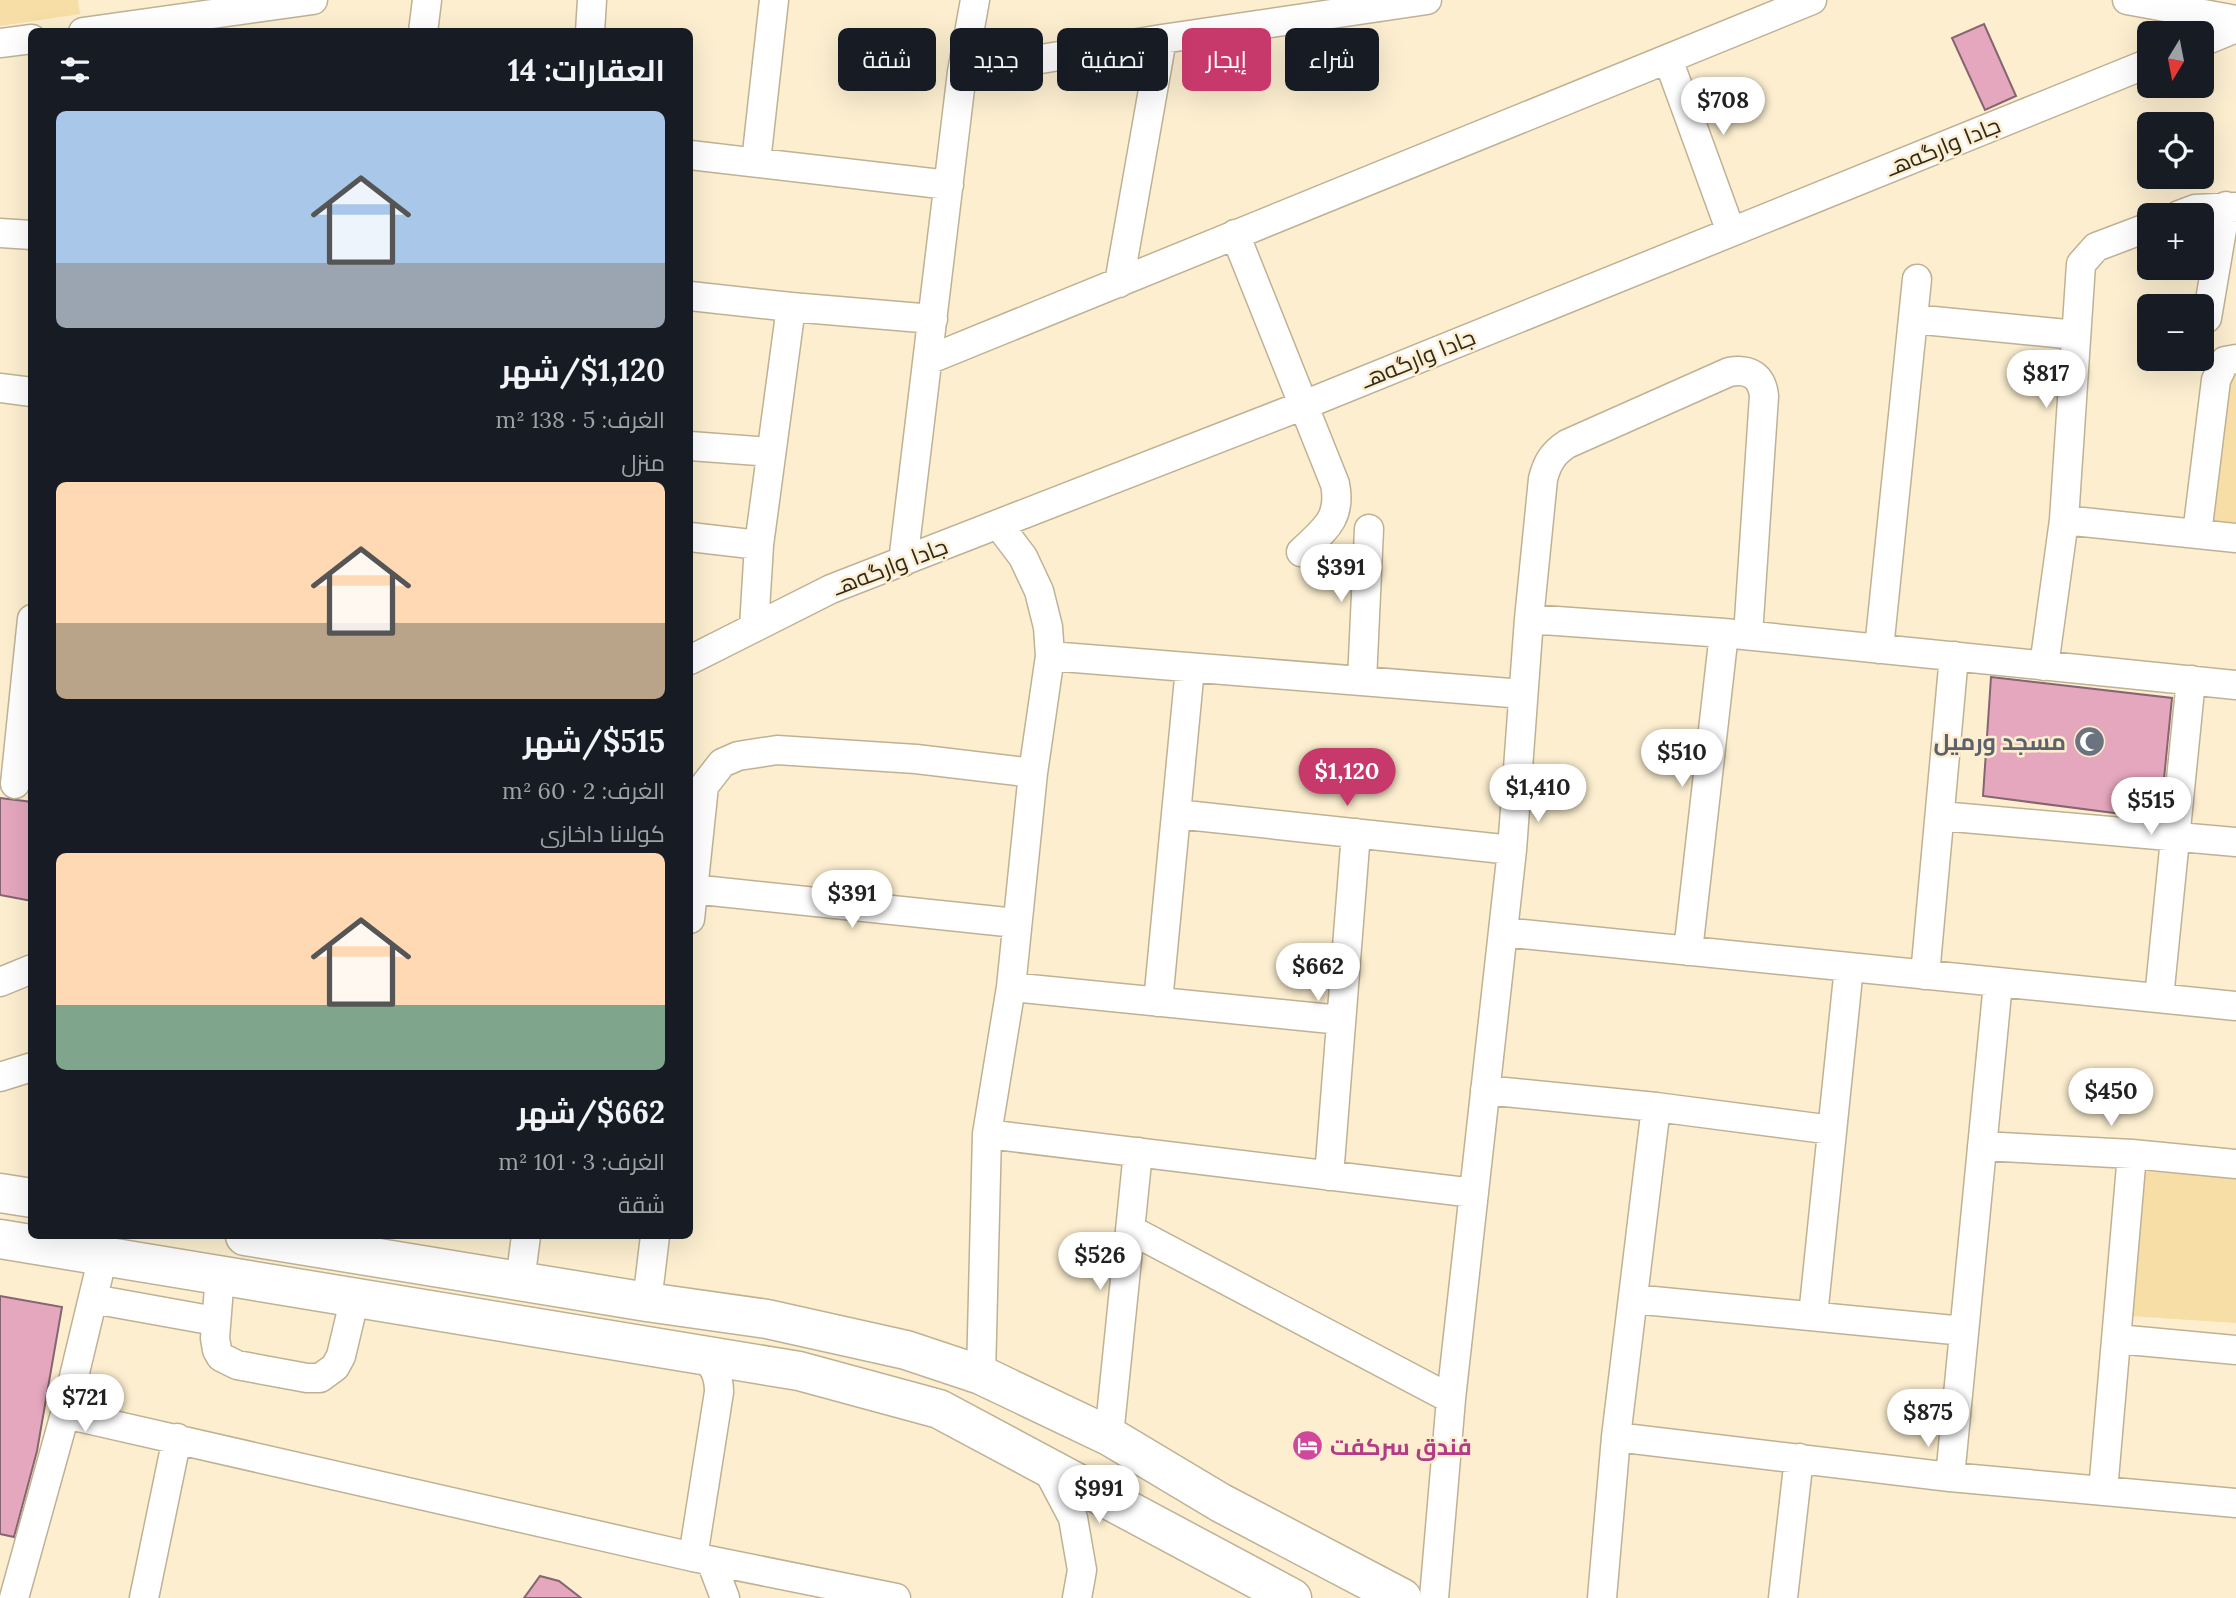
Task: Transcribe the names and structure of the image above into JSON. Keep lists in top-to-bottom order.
{
  "streets": {
    "street": ["جادا وارگه‌هـ"]
  },
  "places": {
    "mosque": ["مسجد ورميل"],
    "hotel": ["فندق سركفت"]
  },
  "north": "bottom",
  "page": {
    "map_buttons": ["+", "−"],
    "chip": [
      "شراء",
      "إيجار",
      "تصفية",
      "جديد",
      "شقة"
    ],
    "heading": "العقارات: 14",
    "price": [
      "$708",
      "$817",
      "$391",
      "$510",
      "$1,120",
      "$1,410",
      "$515",
      "$391",
      "$662",
      "$450",
      "$526",
      "$721",
      "$875",
      "$991"
    ],
    "list": [
      {
        "name": "$1,120/شهر",
        "note": "الغرف: 5 · 138 m² · منزل"
      },
      {
        "name": "$515/شهر",
        "note": "الغرف: 2 · 60 m² · کولانا داخازی"
      },
      {
        "name": "$662/شهر",
        "note": "الغرف: 3 · 101 m² · شقة"
      }
    ]
  }
}
